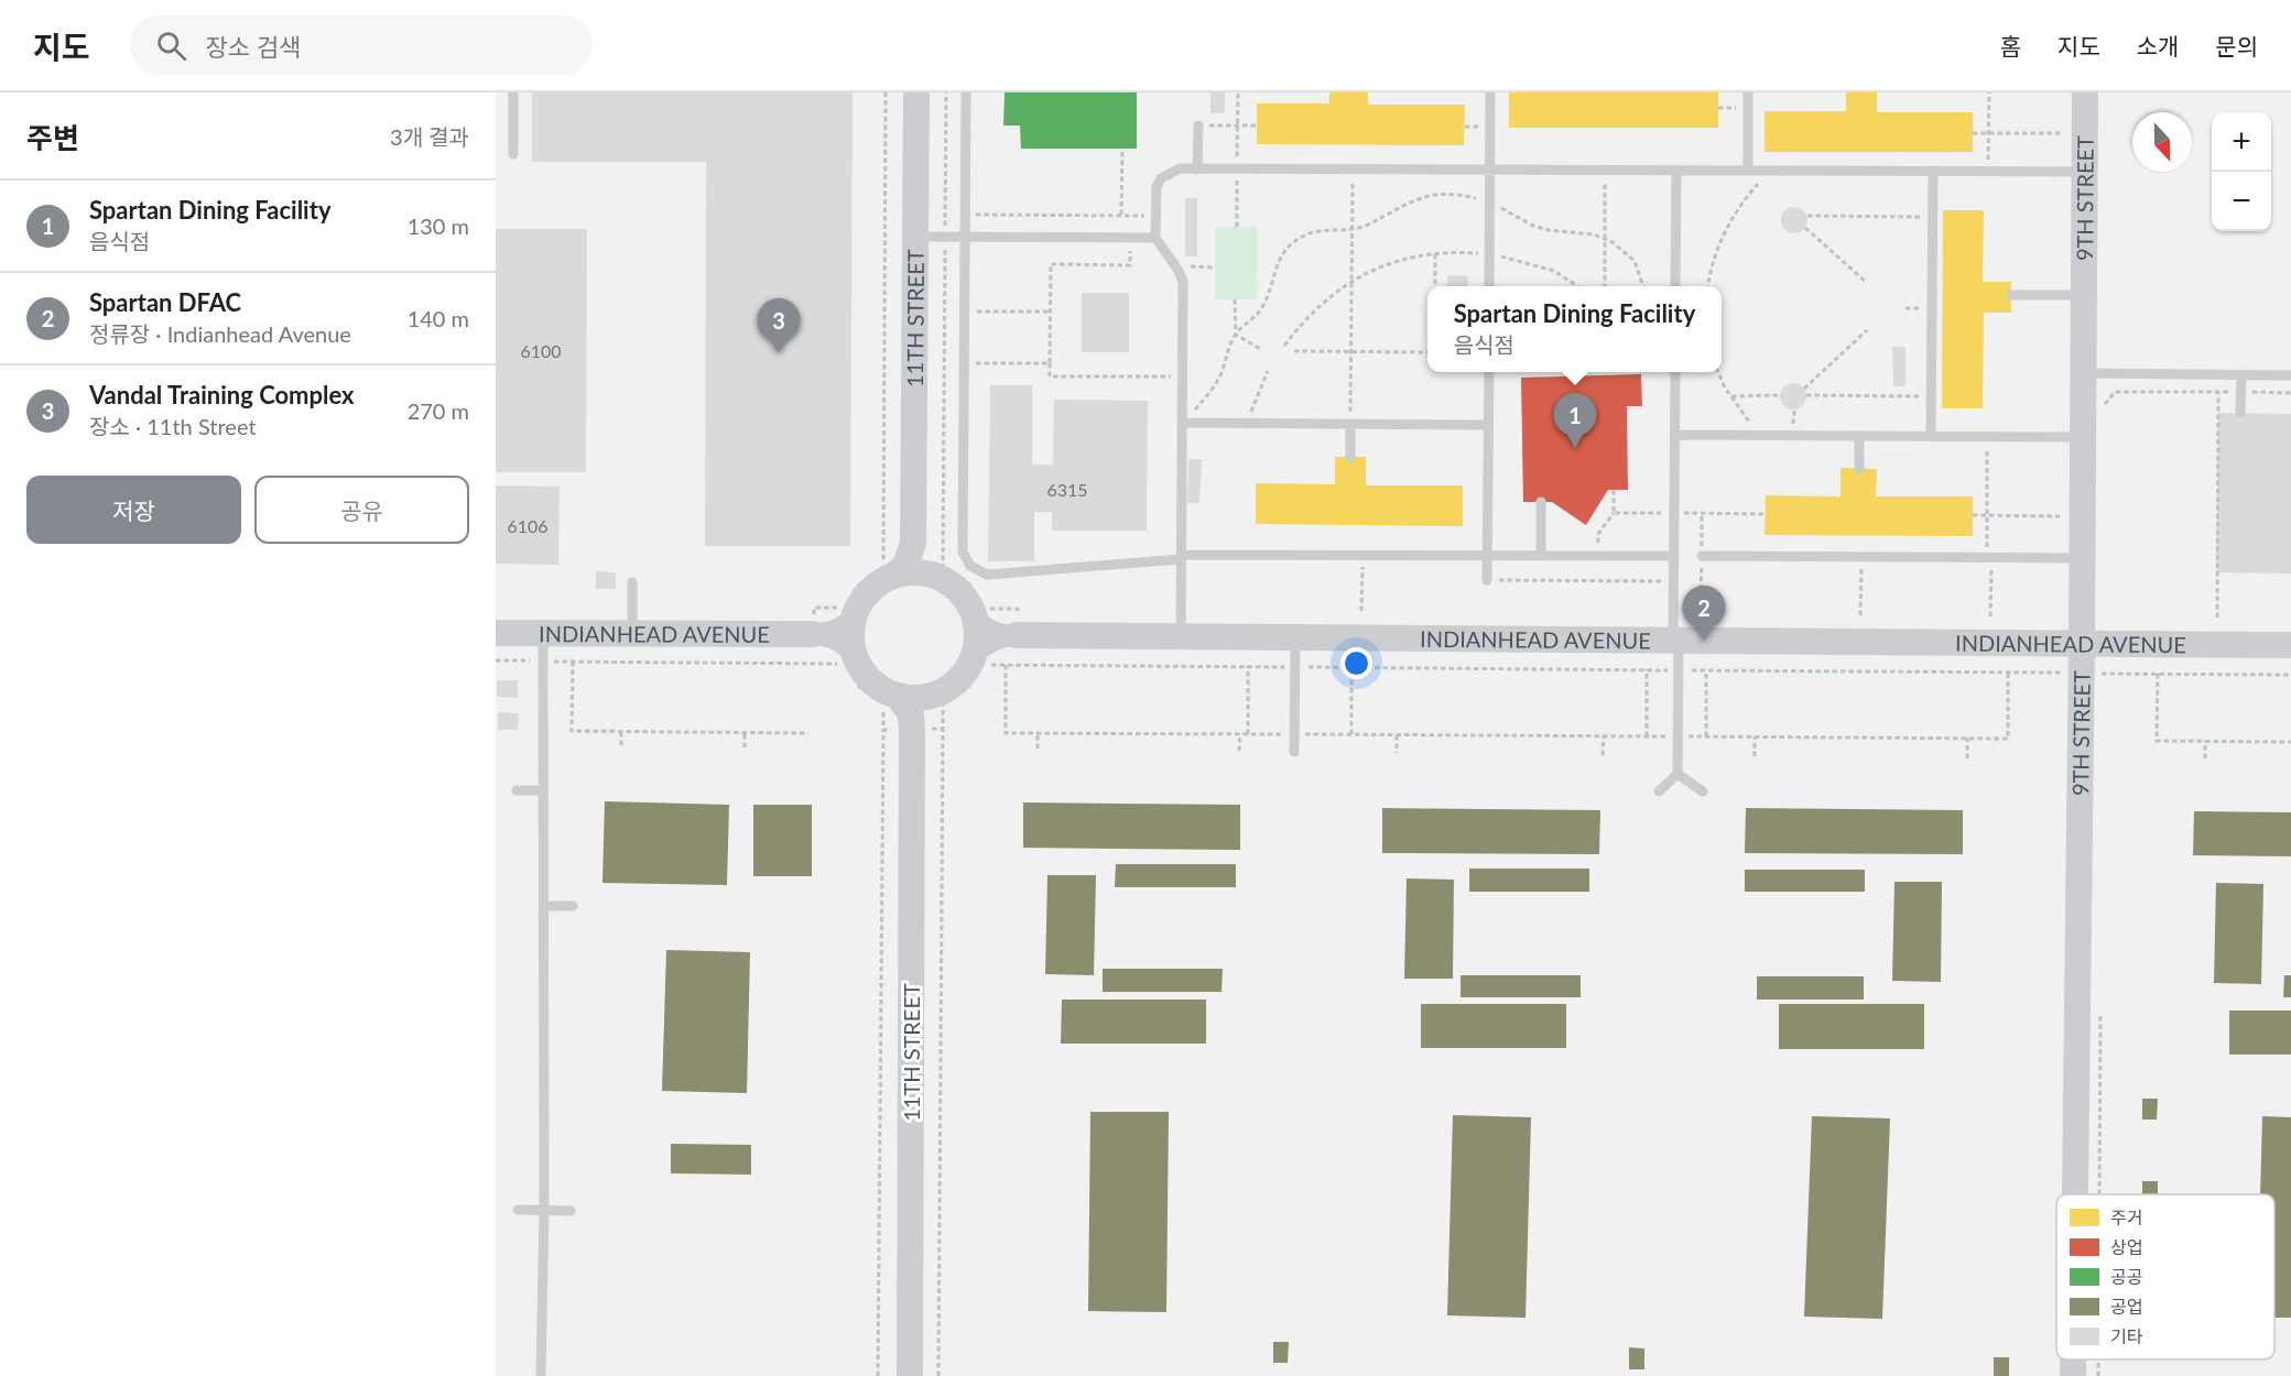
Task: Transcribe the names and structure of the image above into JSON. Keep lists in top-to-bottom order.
{
  "streets": {
    "main road": ["9TH STREET", "11TH STREET", "INDIANHEAD AVENUE"]
  },
  "crossings": [
    ["9TH STREET", "INDIANHEAD AVENUE"]
  ],
  "house_numbers": ["6100", "6315", "6106"],
  "legend": [
    "주거",
    "상업",
    "공공",
    "공업",
    "기타"
  ],
  "north": "bottom",
  "page": {
    "header": "지도",
    "search": "장소 검색",
    "nav": [
      "홈",
      "지도",
      "소개",
      "문의"
    ],
    "heading": ["주변", "3개 결과"],
    "map_buttons": ["+", "−"],
    "list": [
      {
        "mark": "1",
        "name": "Spartan Dining Facility",
        "note": "음식점",
        "value": "130 m"
      },
      {
        "mark": "2",
        "name": "Spartan DFAC",
        "note": "정류장 · Indianhead Avenue",
        "value": "140 m"
      },
      {
        "mark": "3",
        "name": "Vandal Training Complex",
        "note": "장소 · 11th Street",
        "value": "270 m"
      }
    ],
    "popup": ["Spartan Dining Facility", "음식점"],
    "pins": ["3", "1", "2"],
    "buttons": ["저장", "공유"]
  }
}
